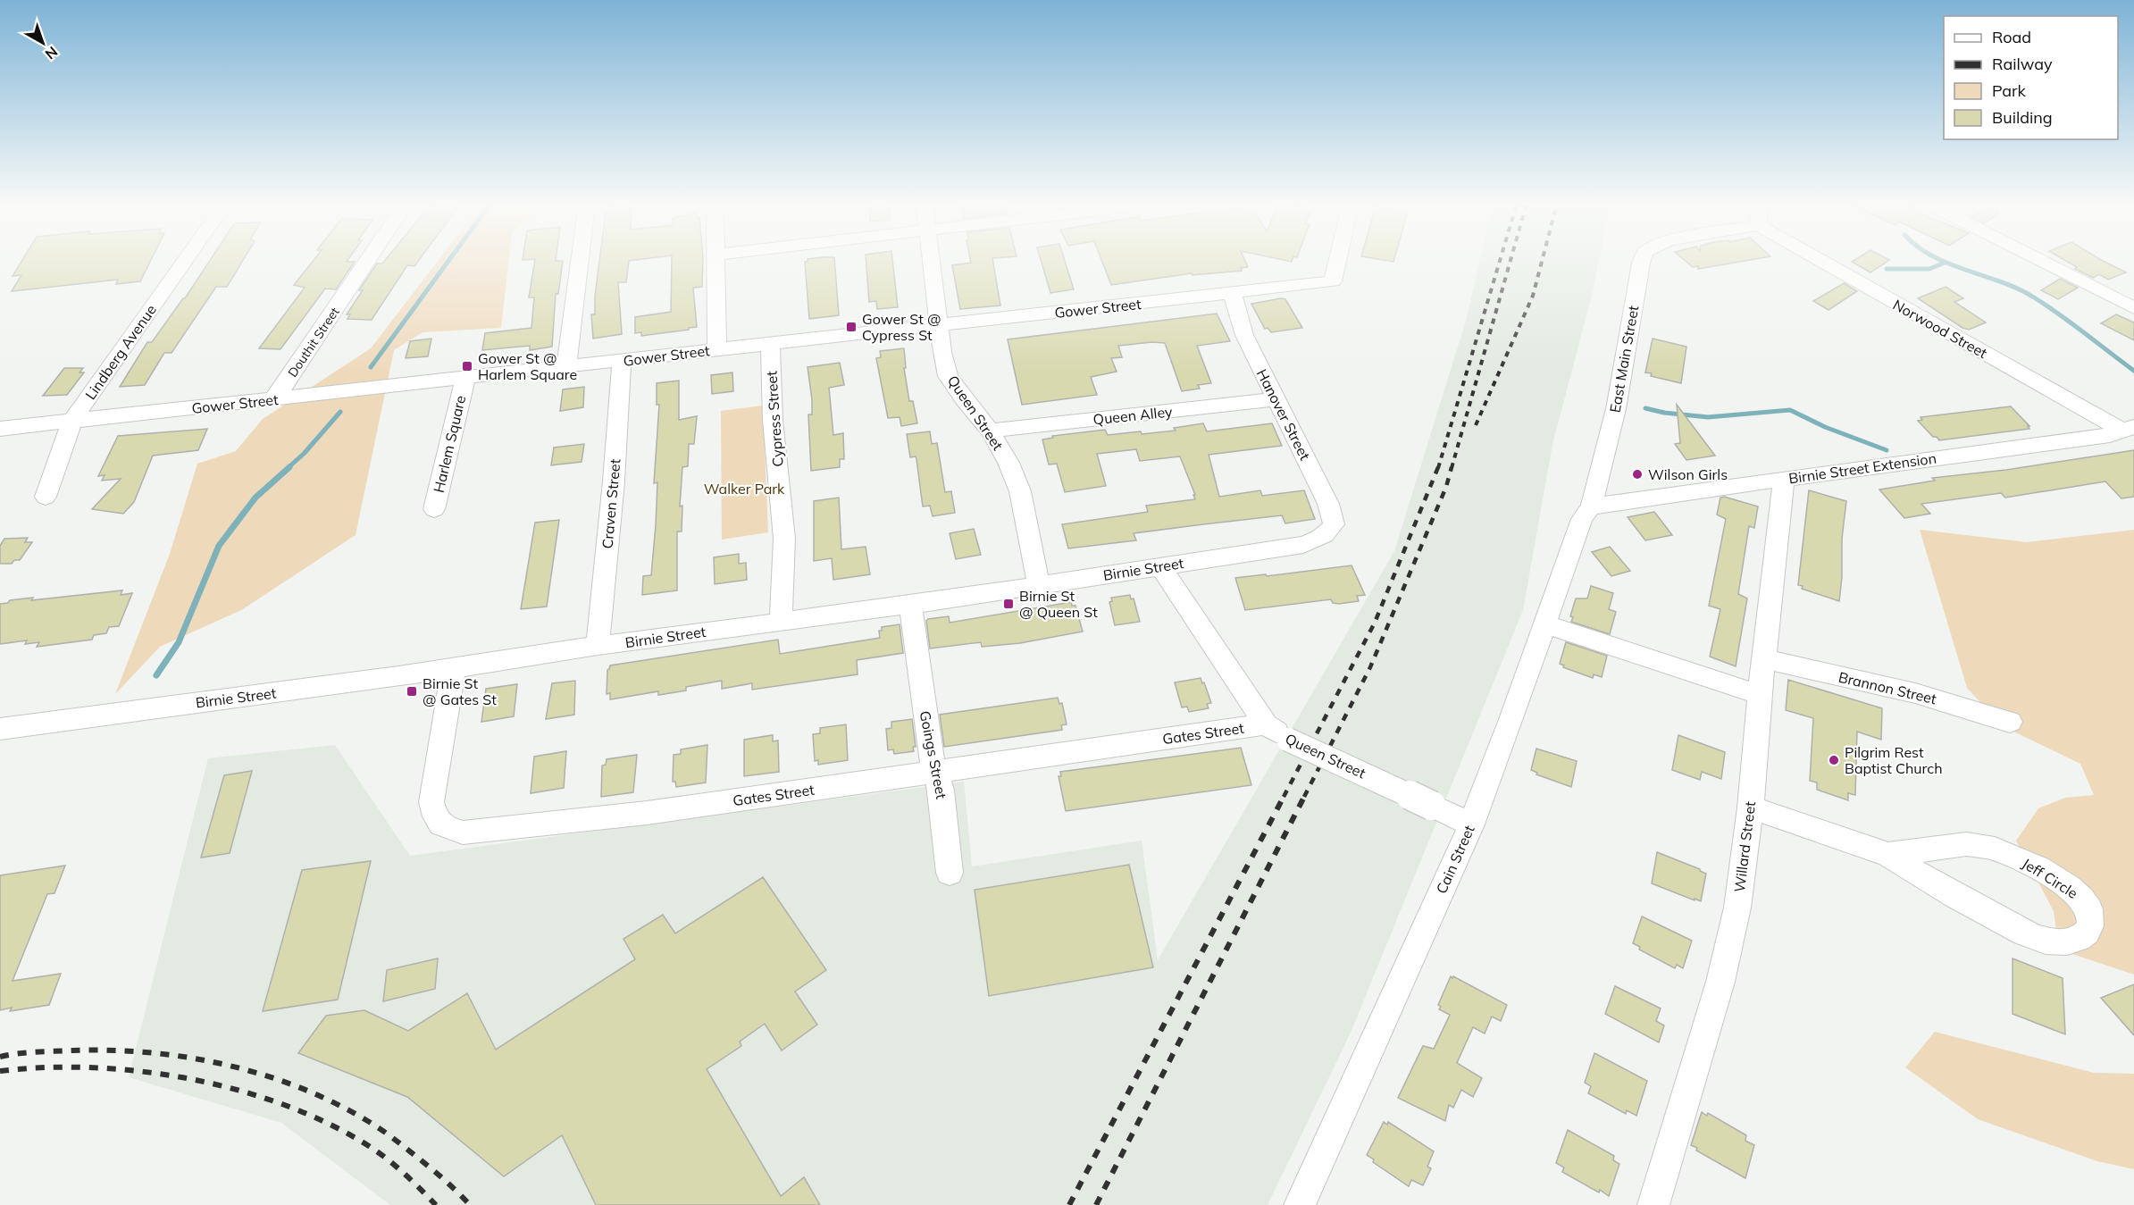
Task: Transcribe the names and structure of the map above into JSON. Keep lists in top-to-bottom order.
{
  "streets": {
    "street": [
      "Gower Street",
      "Norwood Street",
      "Douthit Street",
      "Lindberg Avenue",
      "East Main Street",
      "Queen Street",
      "Hanover Street",
      "Queen Alley",
      "Cypress Street",
      "Harlem Square",
      "Birnie Street Extension",
      "Craven Street",
      "Birnie Street",
      "Brannon Street",
      "Gates Street",
      "Goings Street",
      "Willard Street",
      "Cain Street",
      "Jeff Circle"
    ]
  },
  "crossings": [
    ["Gower Street", "Douthit Street"],
    ["Gower Street", "Lindberg Avenue"],
    ["Gower Street", "Queen Street"],
    ["Gower Street", "Hanover Street"],
    ["Gower Street", "Cypress Street"],
    ["Gower Street", "Harlem Square"],
    ["Gower Street", "Craven Street"],
    ["Norwood Street", "Birnie Street Extension"],
    ["East Main Street", "Birnie Street Extension"],
    ["East Main Street", "Cain Street"],
    ["Queen Street", "Queen Alley"],
    ["Queen Street", "Birnie Street"],
    ["Queen Street", "Gates Street"],
    ["Queen Street", "Cain Street"],
    ["Hanover Street", "Queen Alley"],
    ["Hanover Street", "Birnie Street"],
    ["Cypress Street", "Birnie Street"],
    ["Birnie Street Extension", "Willard Street"],
    ["Birnie Street Extension", "Cain Street"],
    ["Craven Street", "Birnie Street"],
    ["Birnie Street", "Gates Street"],
    ["Birnie Street", "Goings Street"],
    ["Brannon Street", "Willard Street"],
    ["Gates Street", "Goings Street"],
    ["Willard Street", "Jeff Circle"]
  ],
  "parks": ["Walker Park"],
  "places": {
    "transit": [
      "Gower St @ Cypress St",
      "Gower St @ Harlem Square",
      "Birnie St @ Queen St",
      "Birnie St @ Gates St"
    ],
    "other": ["Wilson Girls", "Pilgrim Rest Baptist Church"]
  },
  "legend": [
    "Road",
    "Railway",
    "Park",
    "Building"
  ],
  "north": "bottom right"
}
